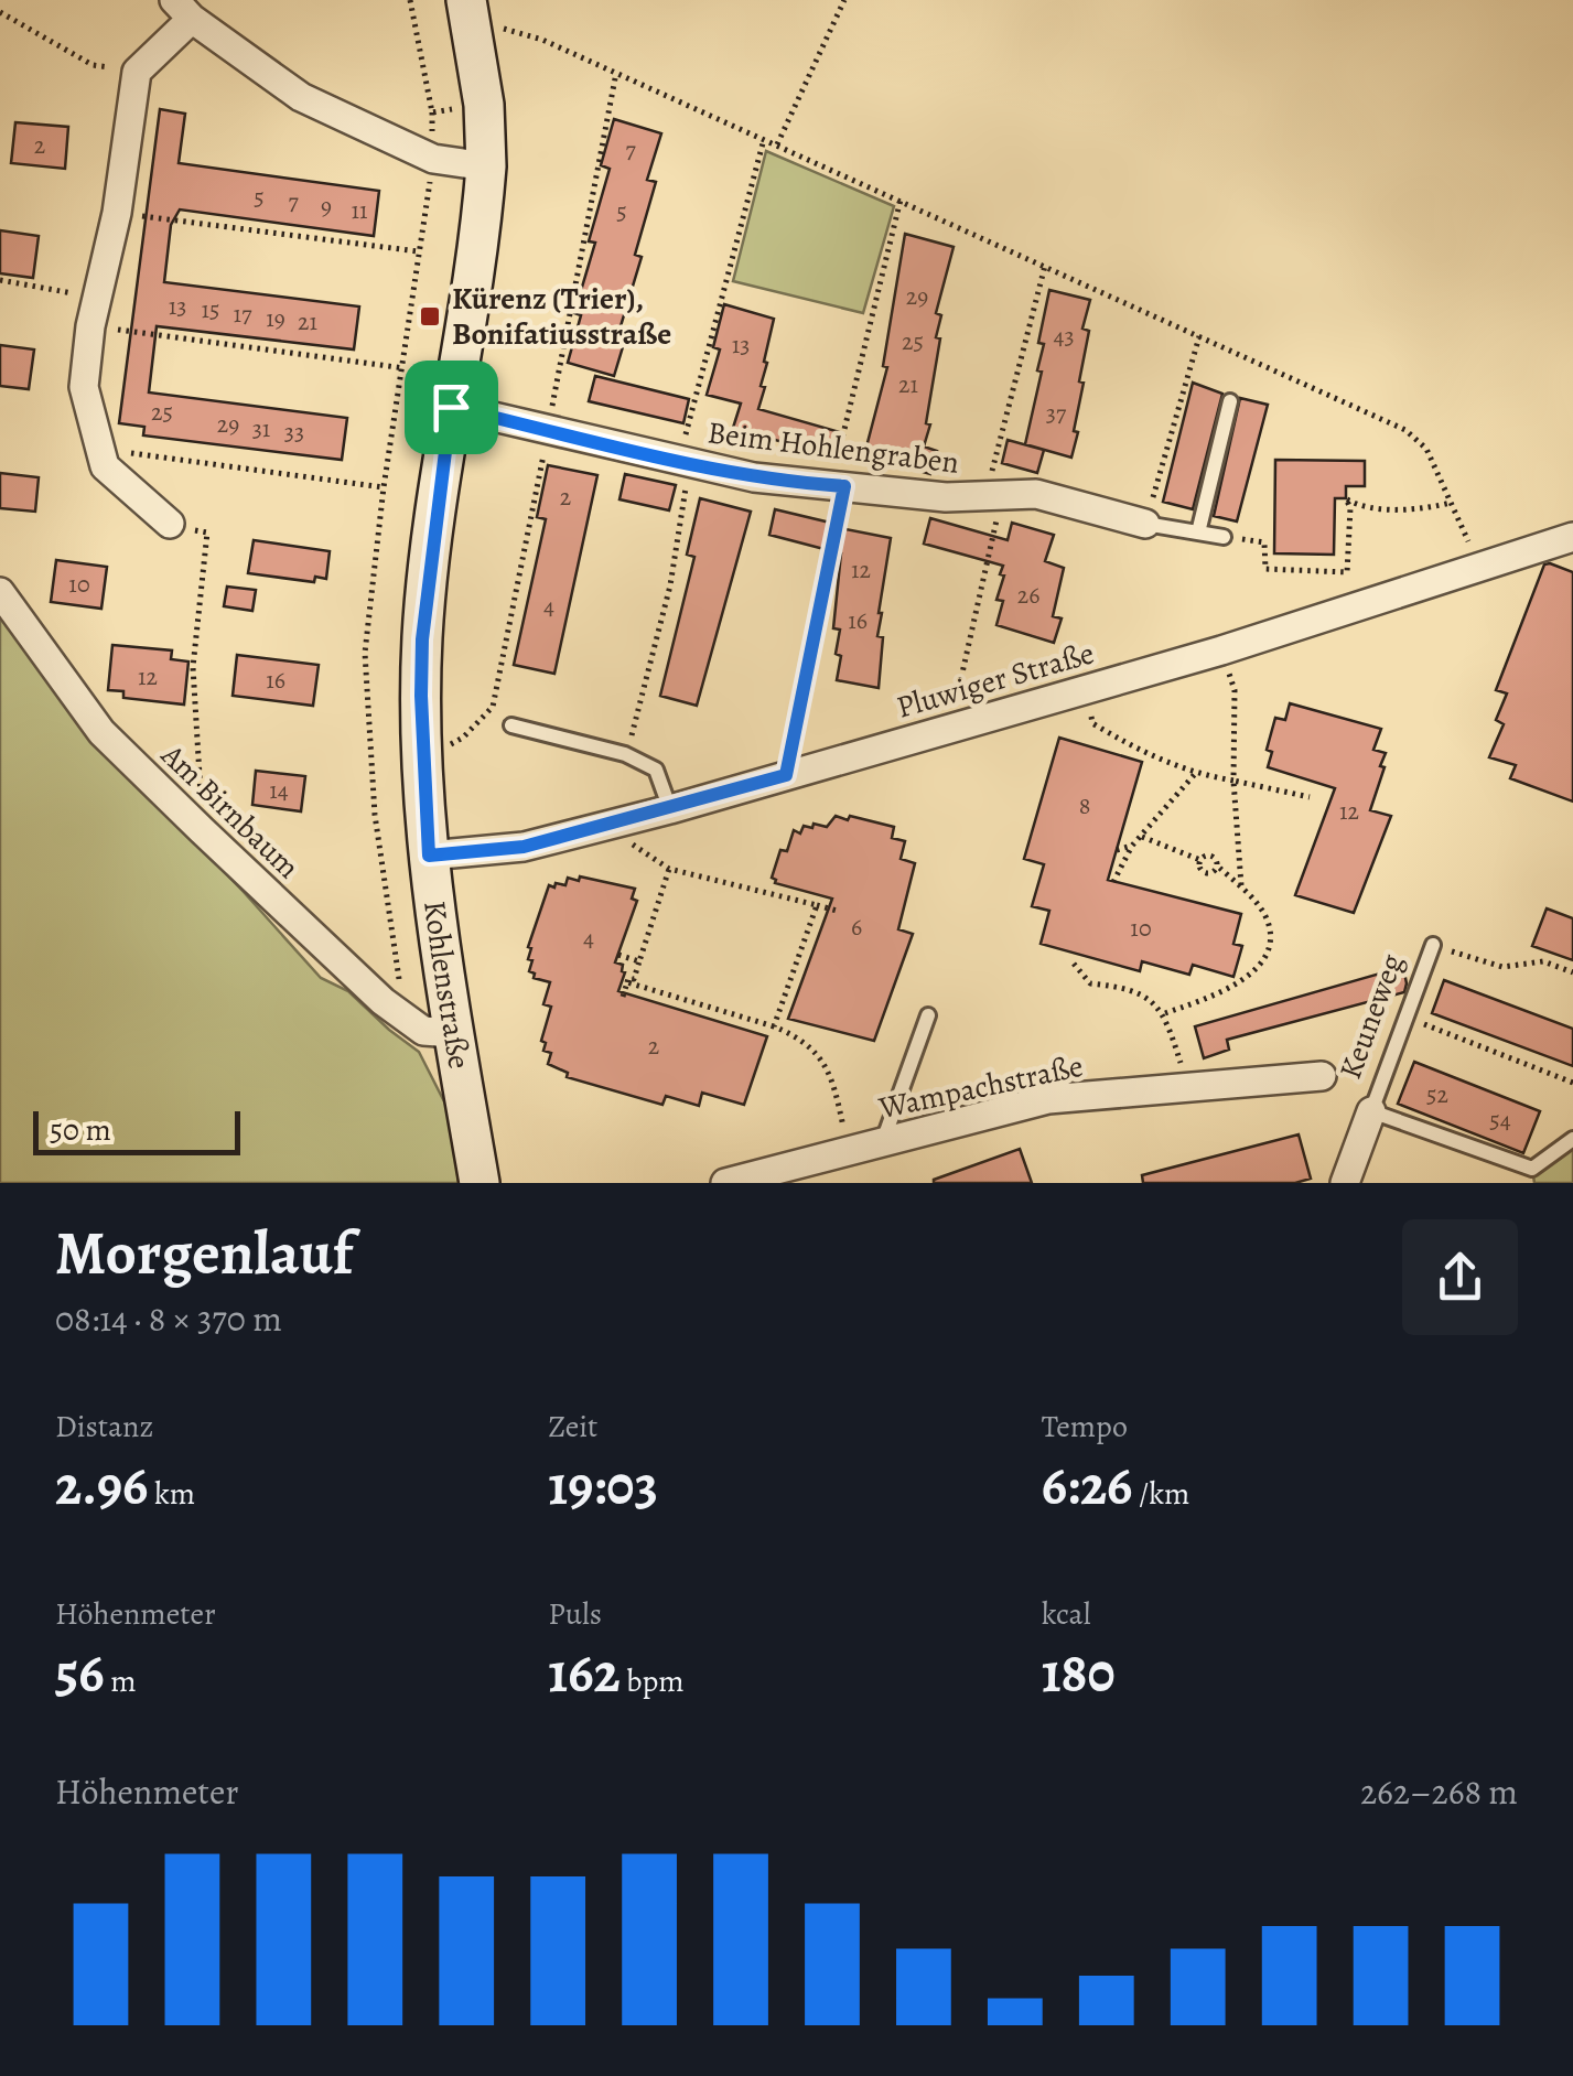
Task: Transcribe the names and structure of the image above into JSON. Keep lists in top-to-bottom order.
{
  "streets": {
    "main road": ["Kohlenstraße"],
    "street": [
      "Beim Hohlengraben",
      "Pluwiger Straße",
      "Am Birnbaum",
      "Keuneweg",
      "Wampachstraße"
    ]
  },
  "crossings": [
    ["Beim Hohlengraben", "Kohlenstraße"],
    ["Pluwiger Straße", "Kohlenstraße"],
    ["Am Birnbaum", "Kohlenstraße"]
  ],
  "places": {
    "transit": ["Kürenz (Trier), Bonifatiusstraße"]
  },
  "house_numbers": [
    "2",
    "7",
    "5",
    "7",
    "9",
    "11",
    "5",
    "29",
    "13",
    "15",
    "17",
    "19",
    "21",
    "43",
    "25",
    "13",
    "21",
    "25",
    "37",
    "29",
    "31",
    "33",
    "2",
    "12",
    "10",
    "26",
    "4",
    "16",
    "12",
    "16",
    "14",
    "8",
    "12",
    "6",
    "10",
    "4",
    "2",
    "52",
    "54"
  ],
  "scale_bar": "50 m",
  "page": {
    "scale": "50 m",
    "heading": ["Morgenlauf", "08:14 · 8 × 370 m"],
    "stats": [
      ["Distanz", "2.96 km"],
      ["Zeit", "19:03"],
      ["Tempo", "6:26 /km"],
      ["Höhenmeter", "56 m"],
      ["Puls", "162 bpm"],
      ["kcal", "180"]
    ],
    "chart": ["Höhenmeter", "262–268 m"]
  }
}
